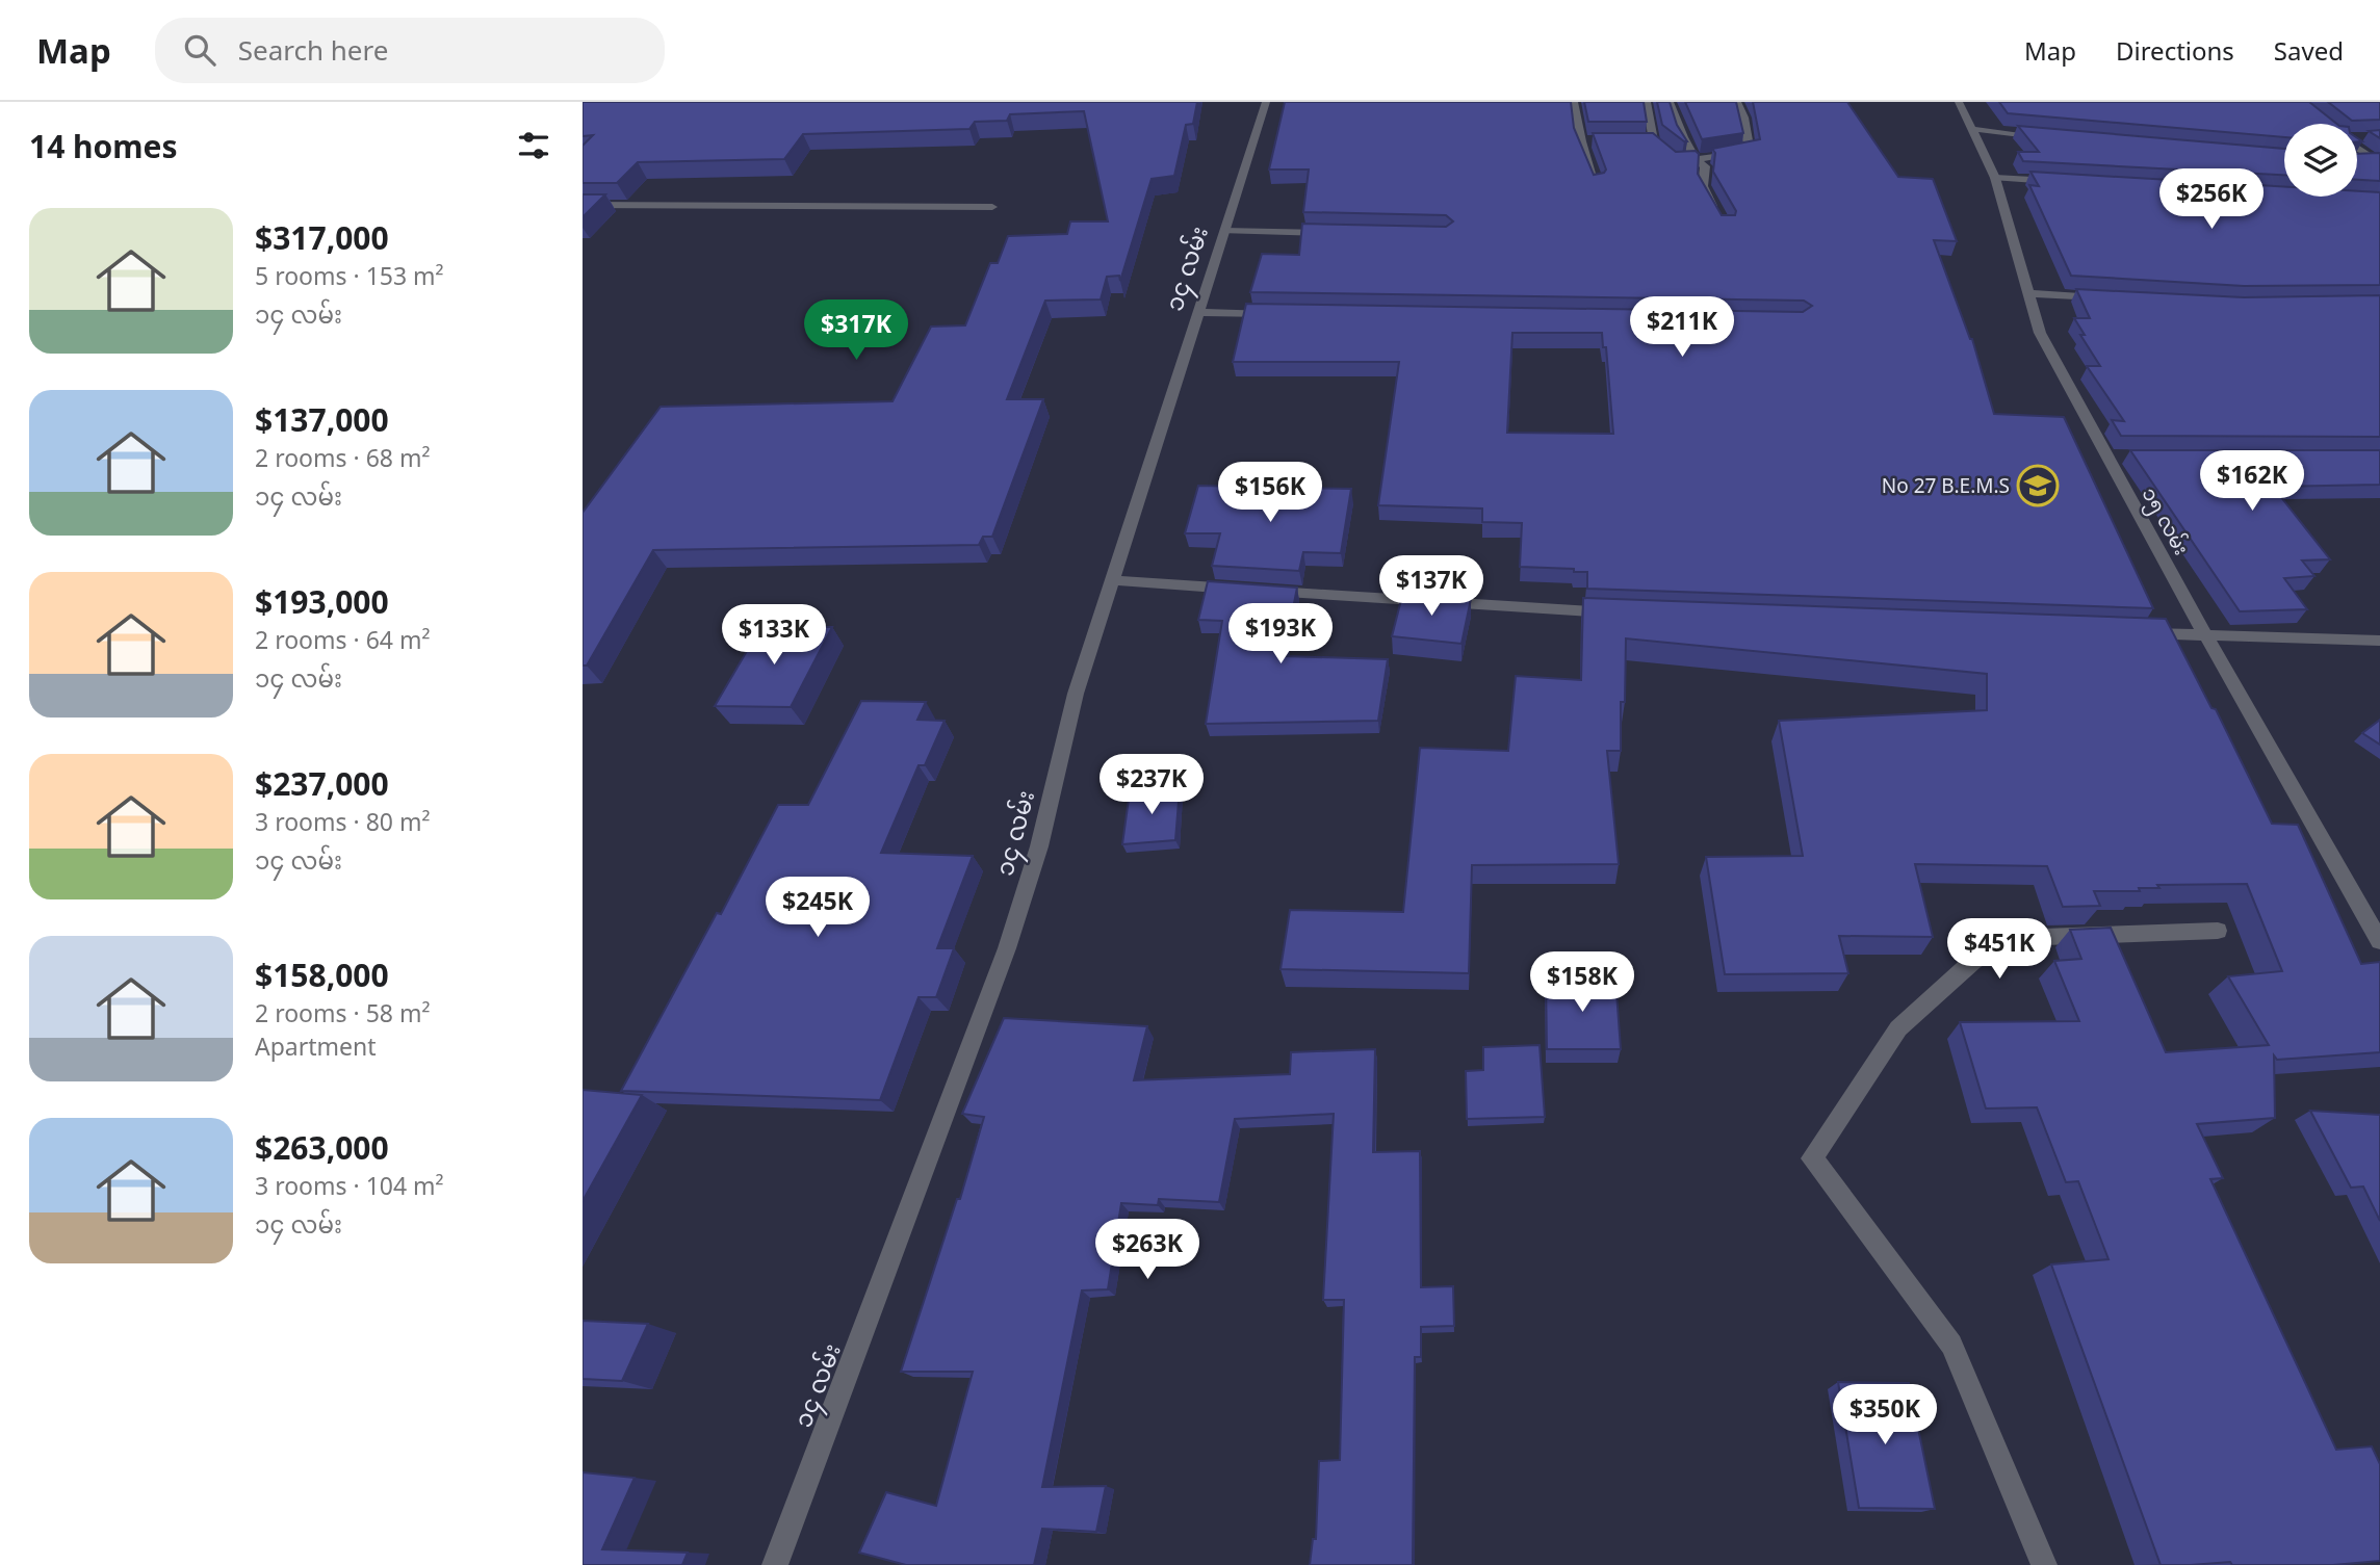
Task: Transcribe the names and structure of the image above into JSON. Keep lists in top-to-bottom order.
{
  "streets": {
    "street": ["၁၄ လမ်း", "၁၅ လမ်း"]
  },
  "places": {
    "school or university": ["No 27 B.E.M.S"]
  },
  "page": {
    "header": "Map",
    "search": "Search here",
    "nav": ["Map", "Directions", "Saved"],
    "heading": "14 homes",
    "price": [
      "$256K",
      "$211K",
      "$317K",
      "$162K",
      "$156K",
      "$137K",
      "$193K",
      "$133K",
      "$237K",
      "$245K",
      "$451K",
      "$158K",
      "$263K",
      "$350K"
    ],
    "list": [
      {
        "name": "$317,000",
        "note": "5 rooms · 153 m² · ၁၄ လမ်း"
      },
      {
        "name": "$137,000",
        "note": "2 rooms · 68 m² · ၁၄ လမ်း"
      },
      {
        "name": "$193,000",
        "note": "2 rooms · 64 m² · ၁၄ လမ်း"
      },
      {
        "name": "$237,000",
        "note": "3 rooms · 80 m² · ၁၄ လမ်း"
      },
      {
        "name": "$158,000",
        "note": "2 rooms · 58 m² · Apartment"
      },
      {
        "name": "$263,000",
        "note": "3 rooms · 104 m² · ၁၄ လမ်း"
      }
    ]
  }
}
